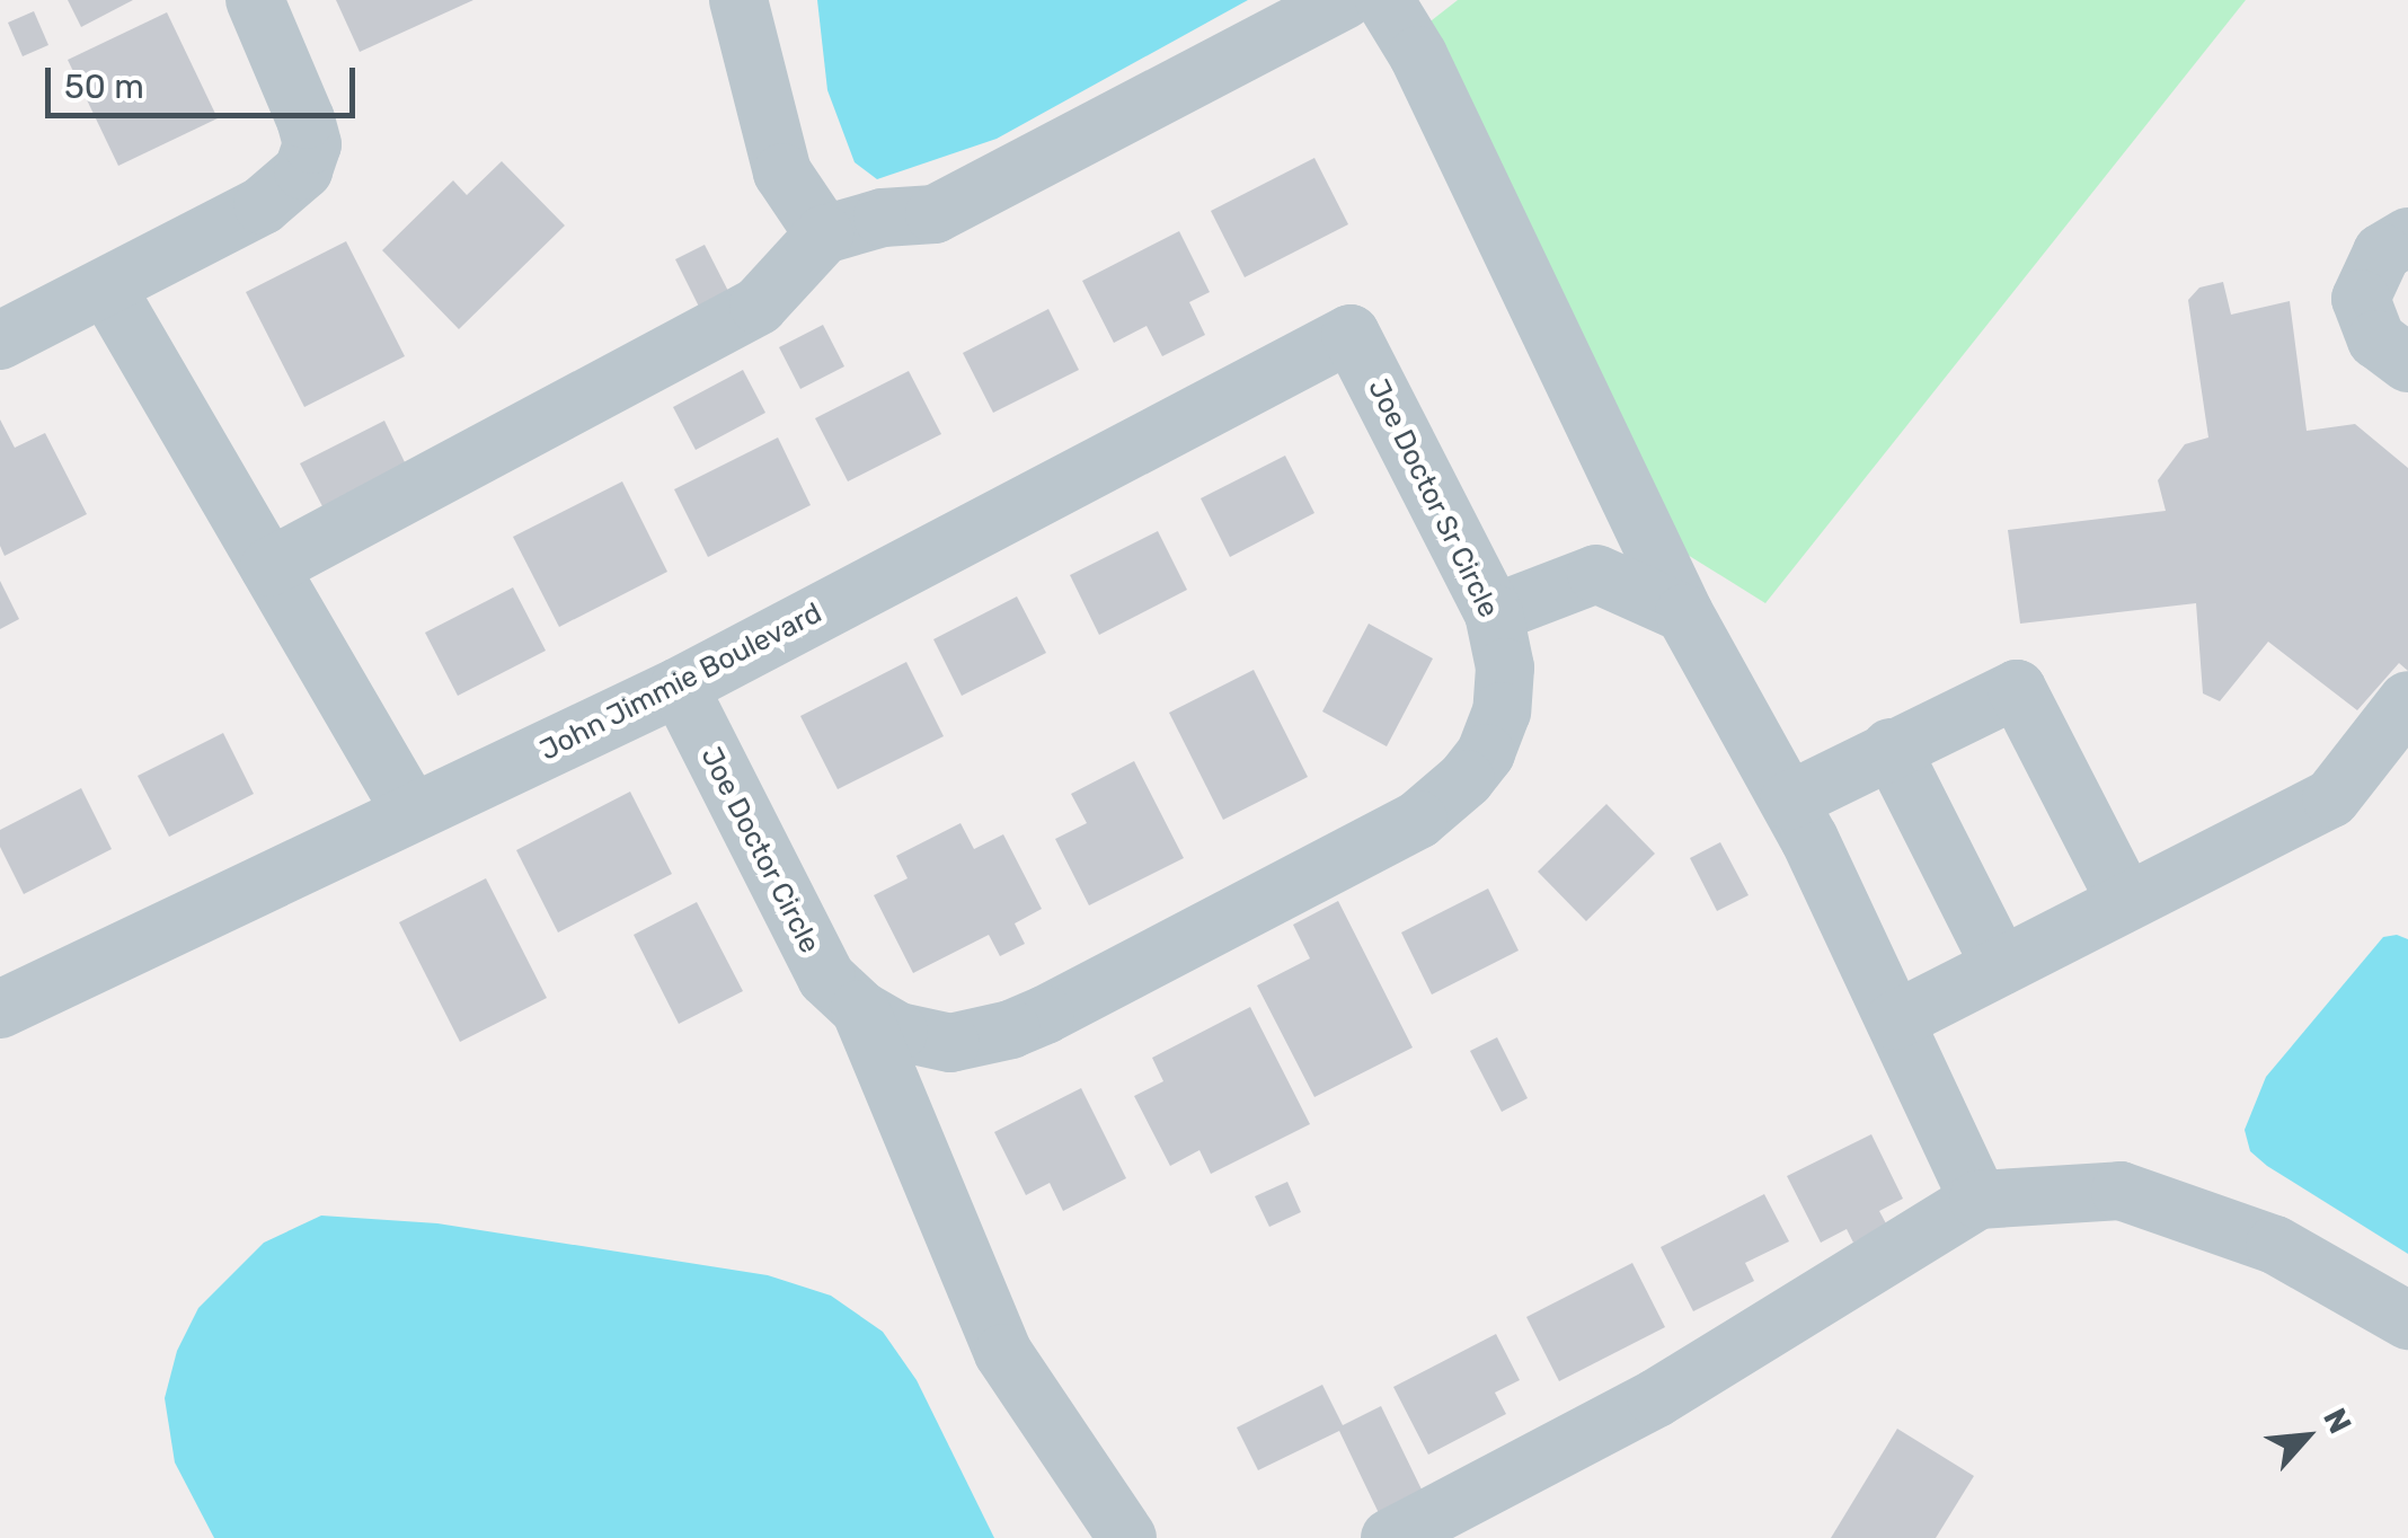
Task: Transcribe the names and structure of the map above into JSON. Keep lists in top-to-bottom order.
{
  "streets": {
    "street": ["Joe Doctor Sr Circle", "John Jimmie Boulevard", "Joe Doctor Circle"]
  },
  "crossings": [
    ["Joe Doctor Sr Circle", "John Jimmie Boulevard"],
    ["Joe Doctor Sr Circle", "Joe Doctor Circle"],
    ["John Jimmie Boulevard", "Joe Doctor Circle"]
  ],
  "scale_bar": "50 m",
  "north": "top right"
}
